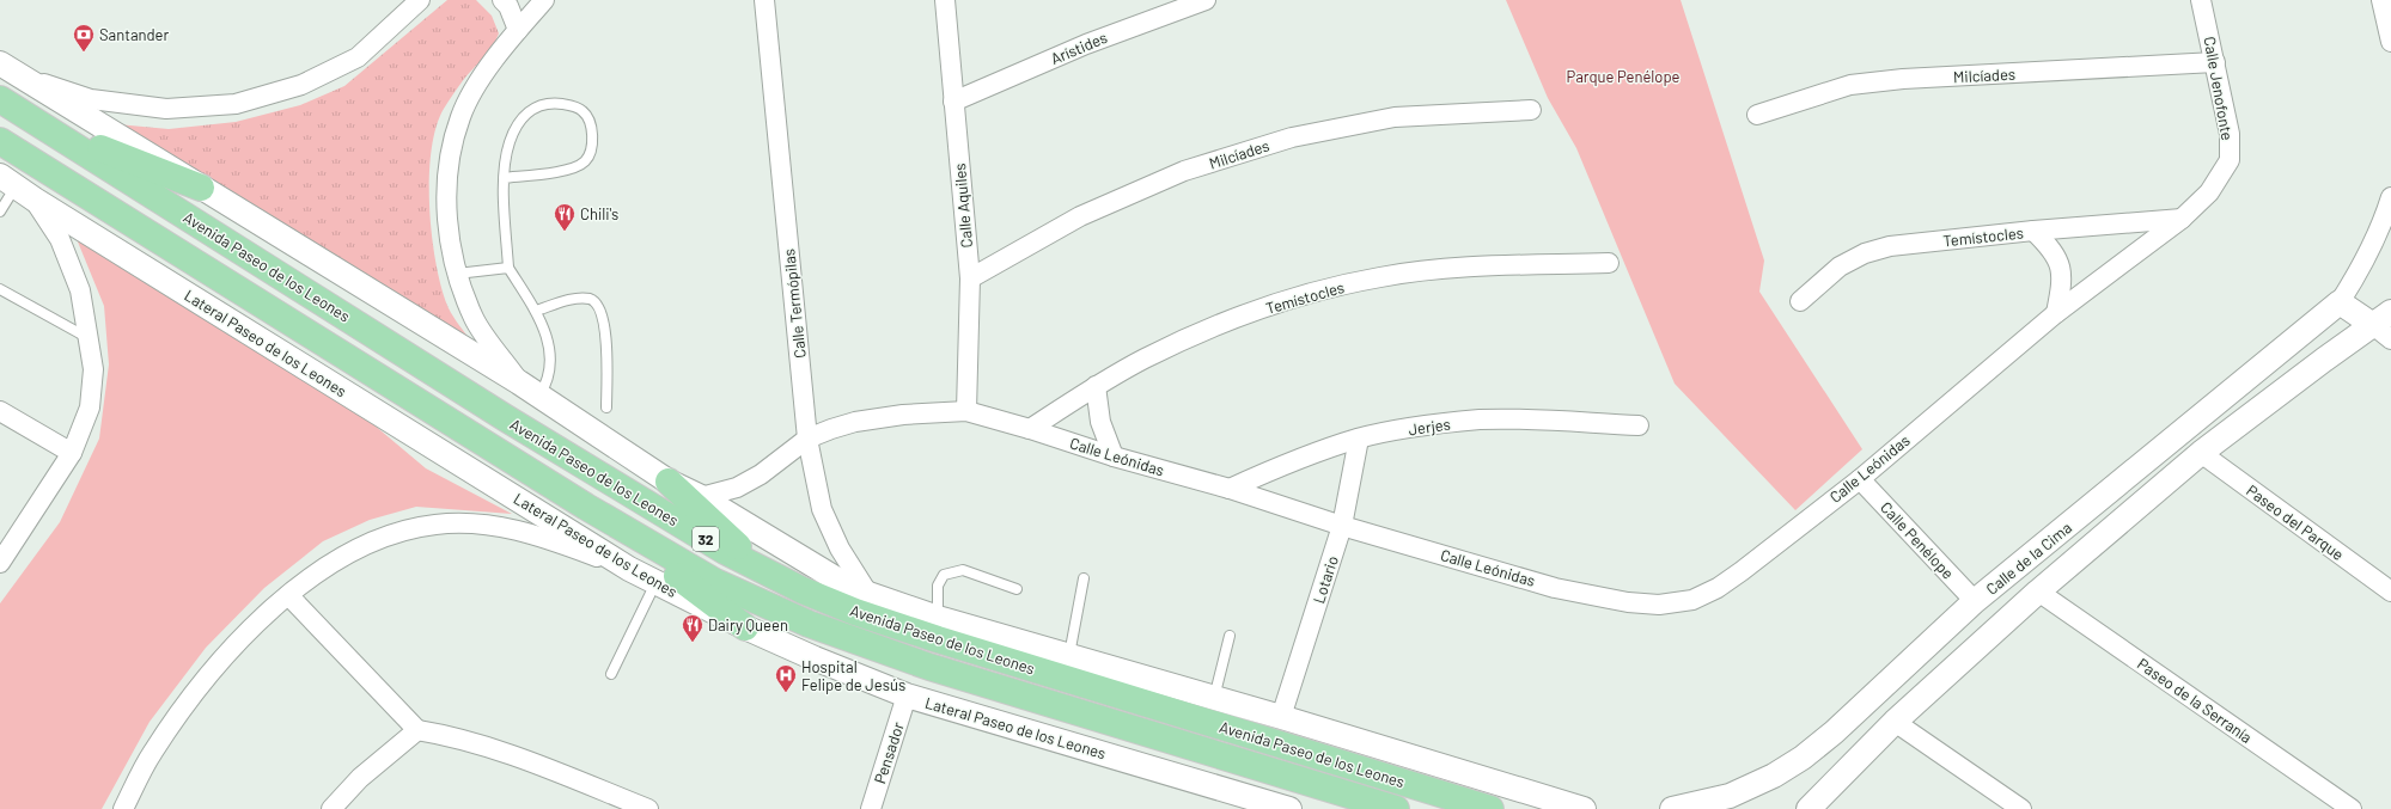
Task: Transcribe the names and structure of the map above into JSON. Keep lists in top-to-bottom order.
{
  "streets": {
    "main road": ["Avenida Paseo de los Leones", "32"],
    "street": [
      "Arístides",
      "Milcíades",
      "Calle Jenofonte",
      "Calle Aquiles",
      "Temístocles",
      "Calle Termópilas",
      "Lateral Paseo de los Leones",
      "Jerjes",
      "Calle Leónidas",
      "Paseo del Parque",
      "Calle Penélope",
      "Calle de la Cima",
      "Lotario",
      "Paseo de la Serranía",
      "Pensador"
    ]
  },
  "crossings": [
    ["Arístides", "Calle Aquiles"],
    ["Milcíades", "Calle Jenofonte"],
    ["Milcíades", "Calle Aquiles"],
    ["Calle Jenofonte", "Temístocles"],
    ["Calle Jenofonte", "Calle Leónidas"],
    ["Calle Aquiles", "Calle Leónidas"],
    ["Temístocles", "Calle Leónidas"],
    ["Avenida Paseo de los Leones", "Calle Termópilas"],
    ["Avenida Paseo de los Leones", "Calle Leónidas"],
    ["Avenida Paseo de los Leones", "Lotario"],
    ["Calle Termópilas", "Calle Leónidas"],
    ["Lateral Paseo de los Leones", "Pensador"],
    ["Jerjes", "Calle Leónidas"],
    ["Jerjes", "Lotario"],
    ["Calle Leónidas", "Calle Penélope"],
    ["Calle Leónidas", "Lotario"],
    ["Paseo del Parque", "Calle de la Cima"],
    ["Calle Penélope", "Calle de la Cima"],
    ["Calle de la Cima", "Paseo de la Serranía"]
  ],
  "parks": ["Parque Penélope"],
  "places": {
    "bank": ["Santander"],
    "restaurant": ["Chili's", "Dairy Queen"],
    "hospital": ["Hospital Felipe de Jesús"]
  }
}
